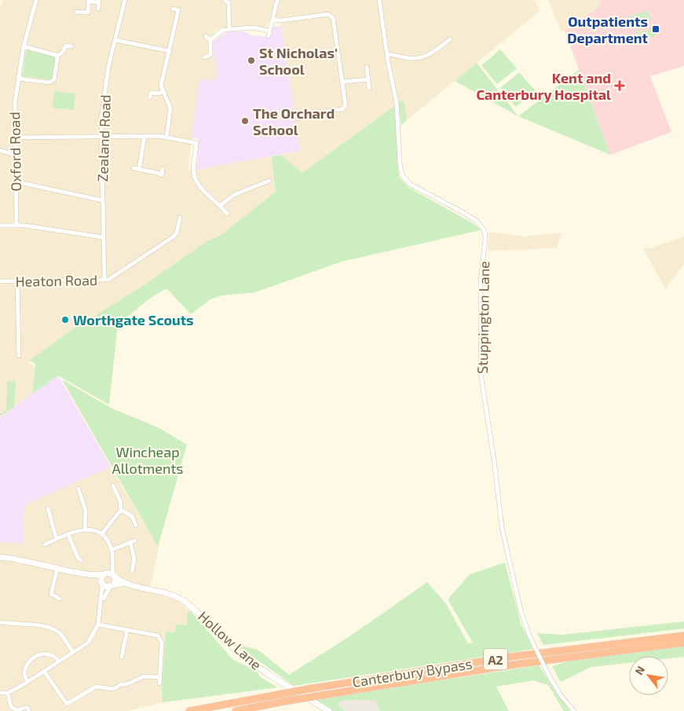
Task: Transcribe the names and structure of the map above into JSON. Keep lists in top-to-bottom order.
{
  "streets": {
    "highway": ["A2", "Canterbury Bypass"],
    "street": [
      "Zealand Road",
      "Oxford Road",
      "Heaton Road",
      "Stuppington Lane",
      "Hollow Lane"
    ]
  },
  "crossings": [
    ["Zealand Road", "Heaton Road"]
  ],
  "parks": ["Wincheap Allotments"],
  "places": {
    "transit": ["Outpatients Department"],
    "other": ["St Nicholas' School", "The Orchard School", "Worthgate Scouts"],
    "health": ["Kent and Canterbury Hospital"]
  },
  "north": "top left"
}
